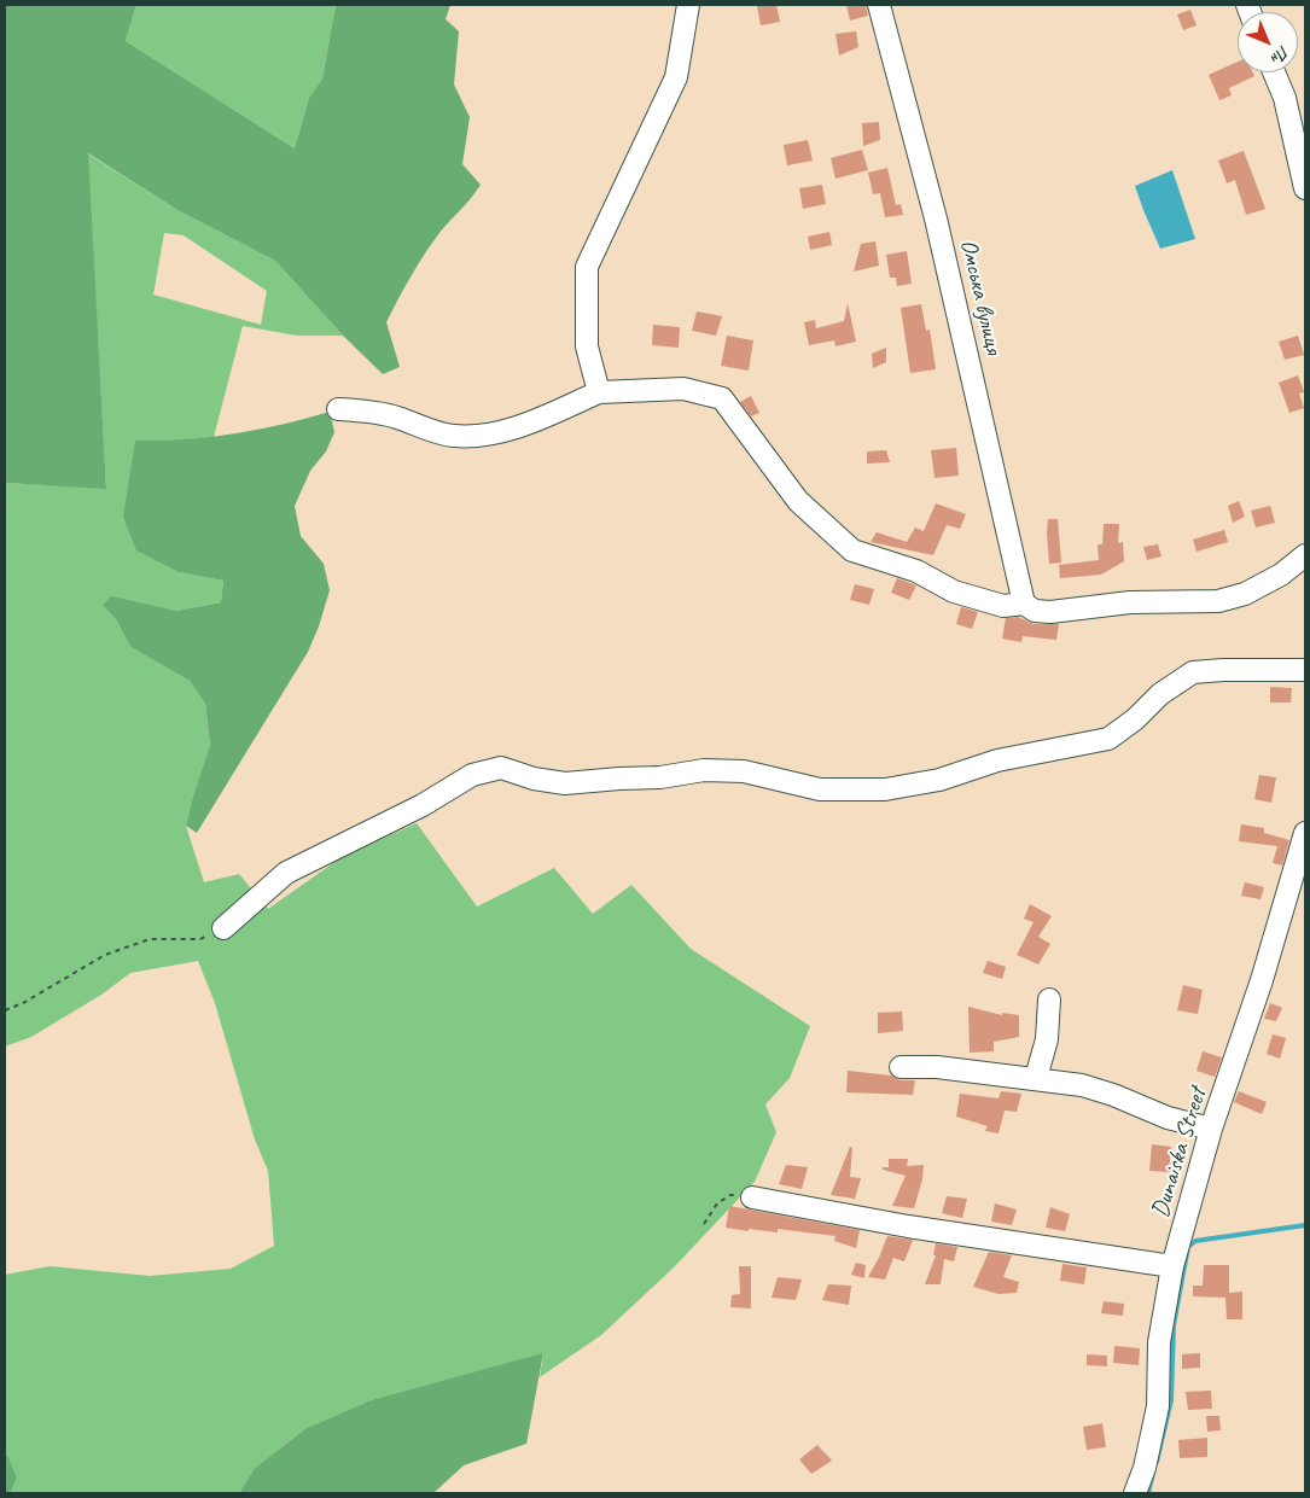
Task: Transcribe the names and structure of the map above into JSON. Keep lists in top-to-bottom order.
{
  "streets": {
    "street": ["Омська вулиця", "Dunaiska Street"]
  },
  "north": "bottom right"
}
